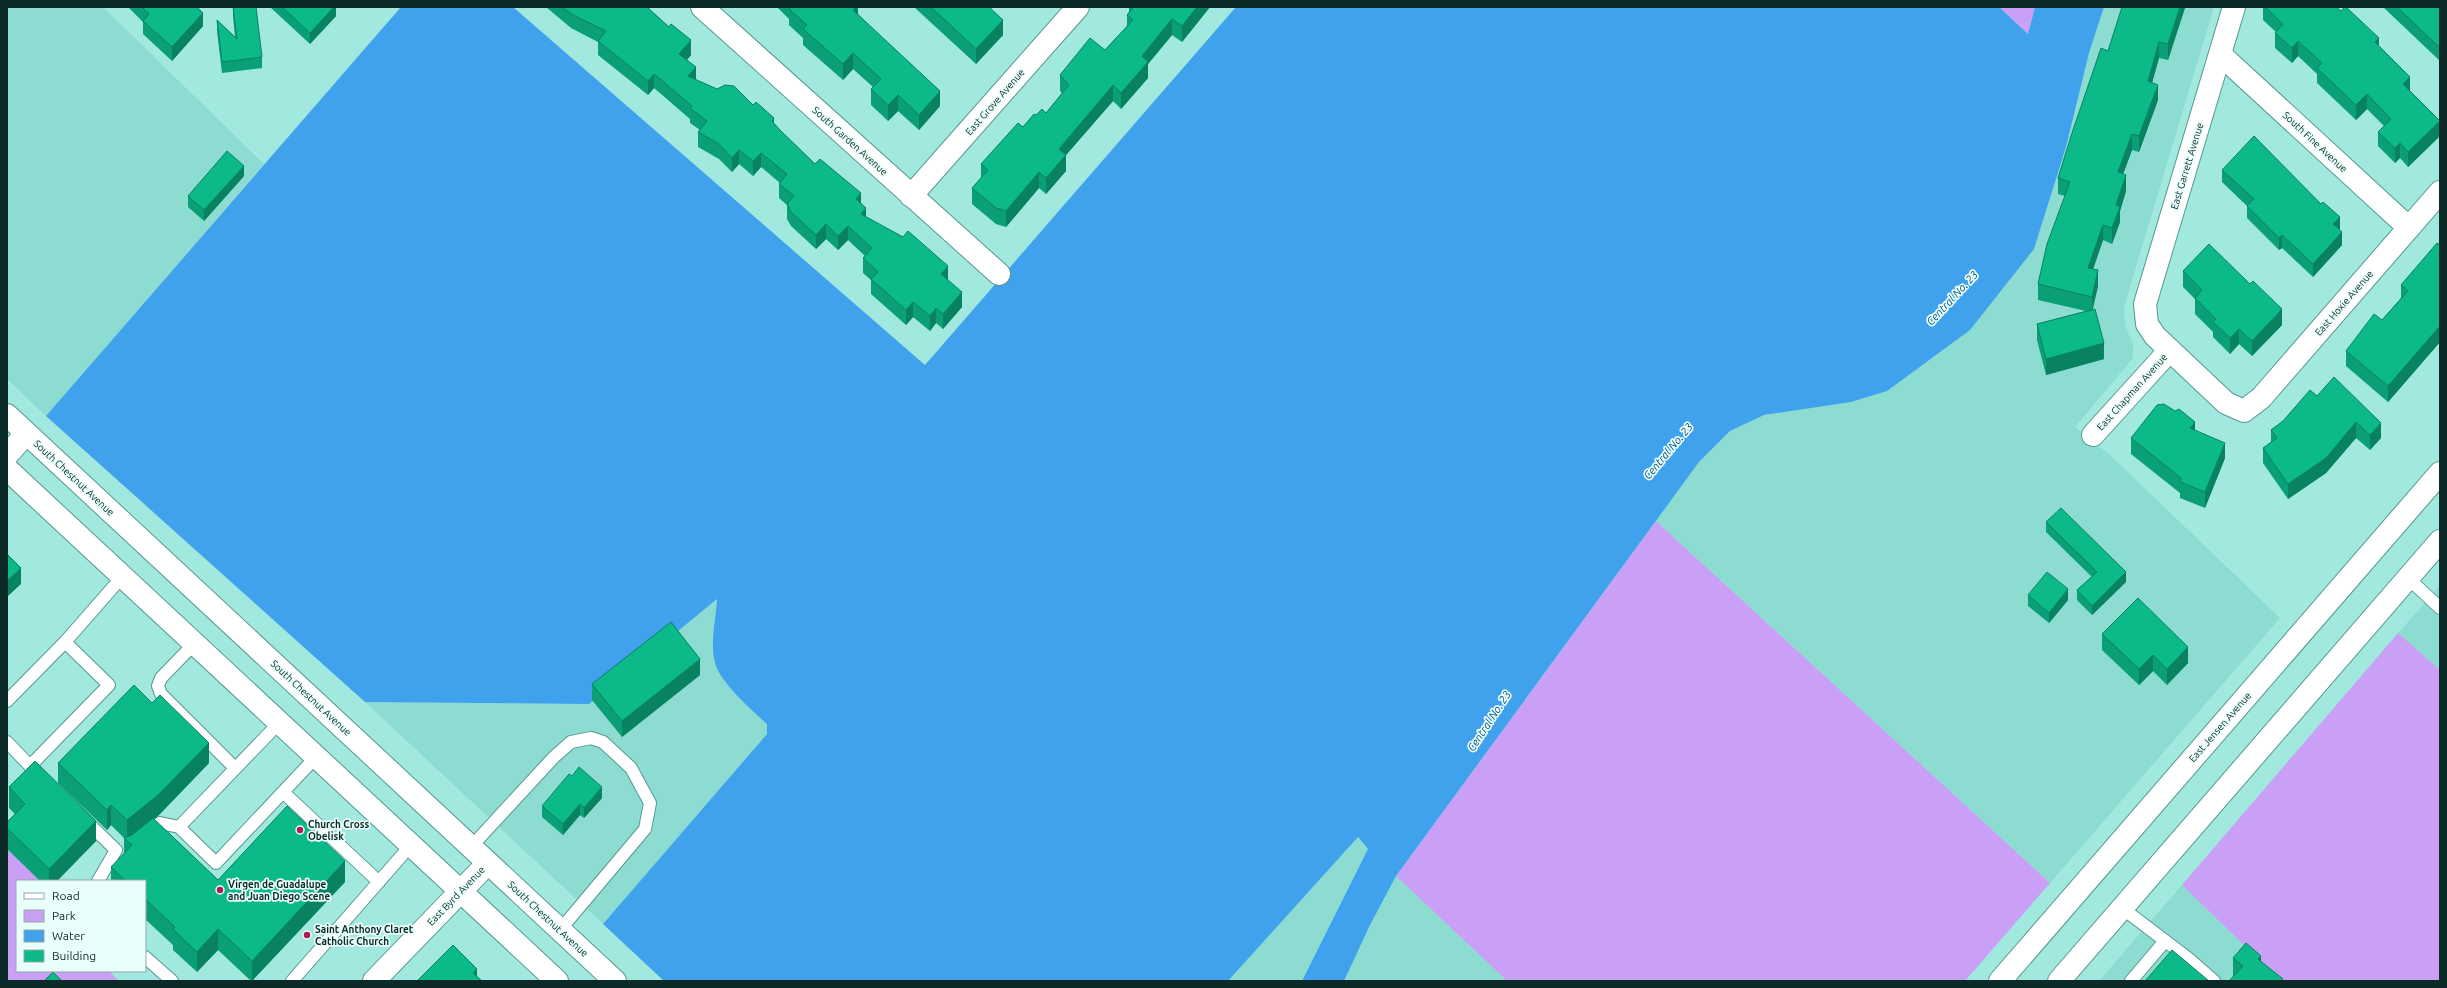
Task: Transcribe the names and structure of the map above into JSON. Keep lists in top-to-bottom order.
{
  "streets": {
    "main road": [
      "East Grove Avenue",
      "South Garden Avenue",
      "South Fine Avenue",
      "East Garrett Avenue",
      "East Hoxie Avenue",
      "East Chapman Avenue",
      "South Chestnut Avenue",
      "East Jensen Avenue",
      "East Byrd Avenue"
    ]
  },
  "crossings": [
    ["East Grove Avenue", "South Garden Avenue"],
    ["South Fine Avenue", "East Garrett Avenue"],
    ["South Fine Avenue", "East Hoxie Avenue"],
    ["East Garrett Avenue", "East Hoxie Avenue"],
    ["East Garrett Avenue", "East Chapman Avenue"],
    ["East Hoxie Avenue", "East Chapman Avenue"],
    ["South Chestnut Avenue", "East Byrd Avenue"]
  ],
  "water": ["Central No. 23"],
  "places": ["Church Cross Obelisk", "Virgen de Guadalupe and Juan Diego Scene", "Saint Anthony Claret Catholic Church"],
  "legend": [
    "Road",
    "Park",
    "Water",
    "Building"
  ]
}
